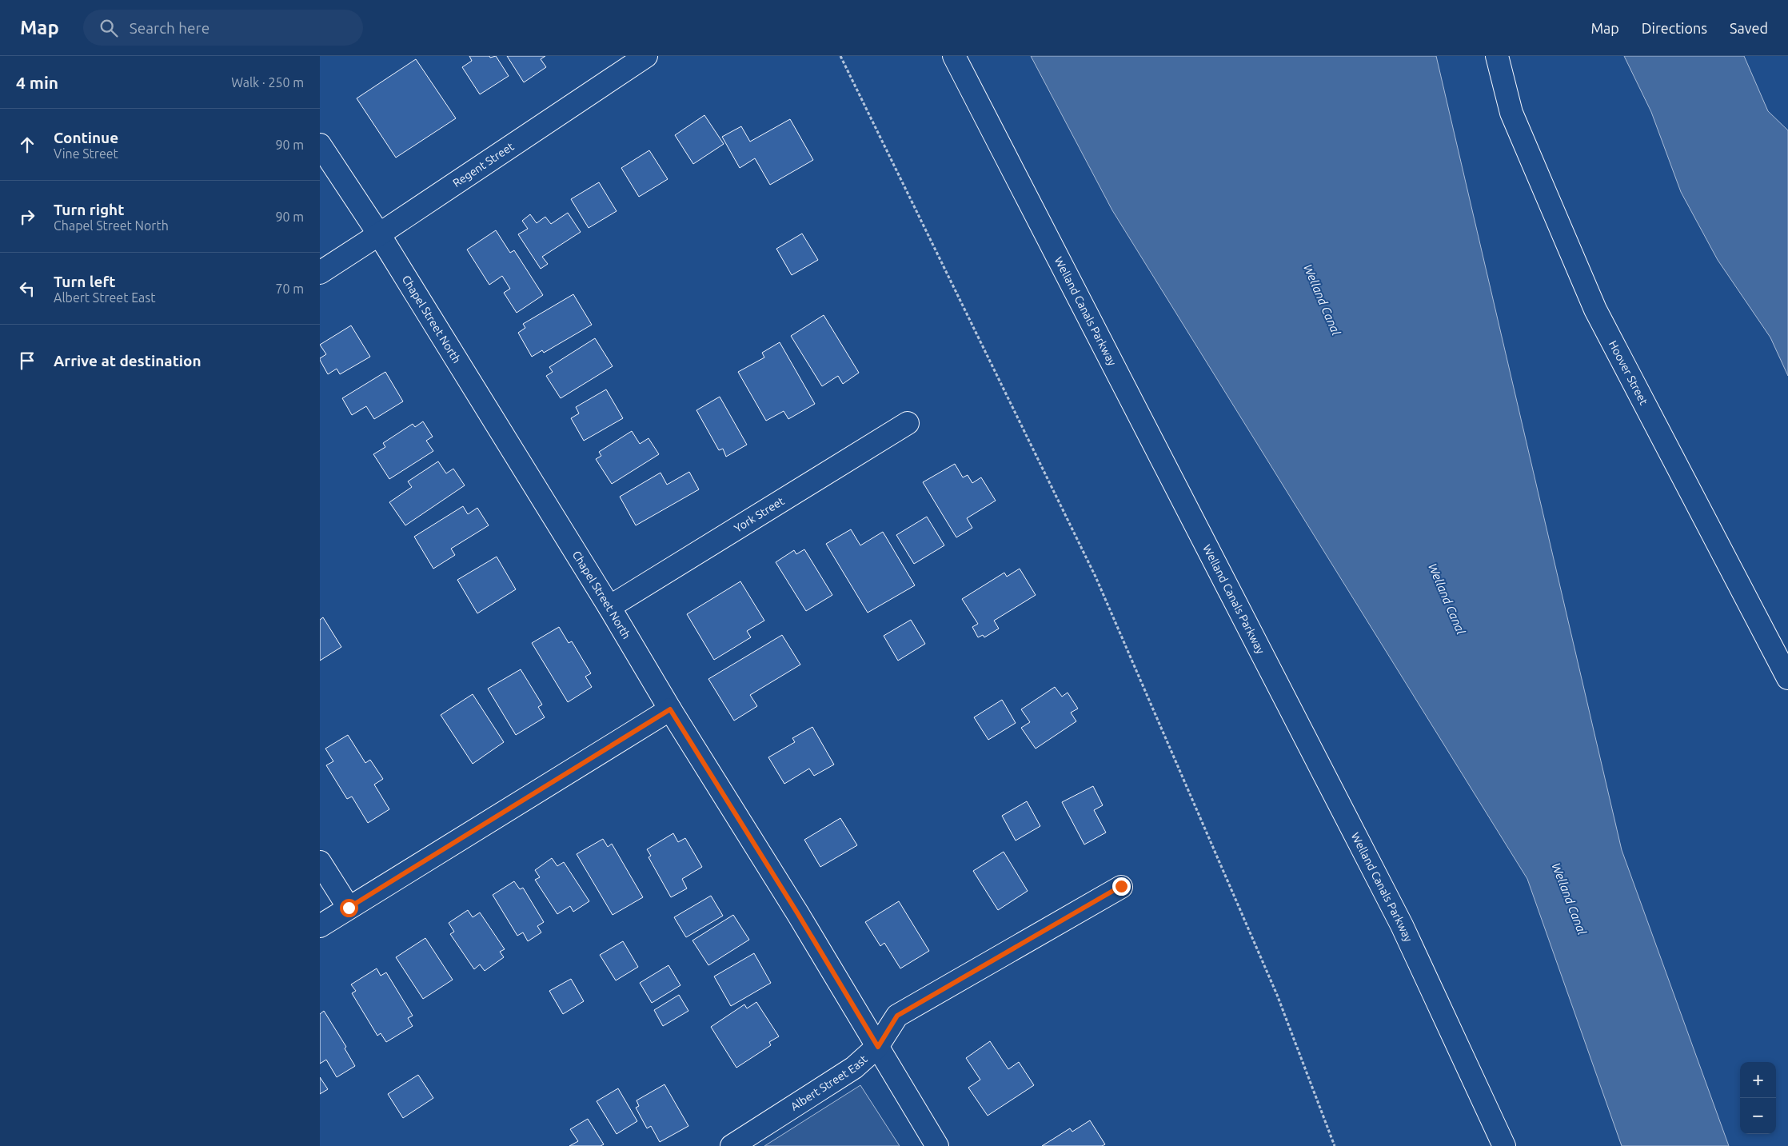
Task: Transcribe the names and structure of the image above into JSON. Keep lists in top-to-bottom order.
{
  "streets": {
    "street": [
      "Regent Street",
      "Welland Canals Parkway",
      "Chapel Street North",
      "Hoover Street",
      "York Street",
      "Albert Street East"
    ]
  },
  "crossings": [
    ["Regent Street", "Chapel Street North"],
    ["Chapel Street North", "York Street"],
    ["Chapel Street North", "Albert Street East"]
  ],
  "water": ["Welland Canal"],
  "page": {
    "header": "Map",
    "search": "Search here",
    "nav": ["Map", "Directions", "Saved"],
    "heading": ["4 min", "Walk · 250 m"],
    "list": [
      ["Continue", "Vine Street", "90 m"],
      ["Turn right", "Chapel Street North", "90 m"],
      ["Turn left", "Albert Street East", "70 m"],
      "Arrive at destination"
    ],
    "map_buttons": ["+", "−"]
  }
}
